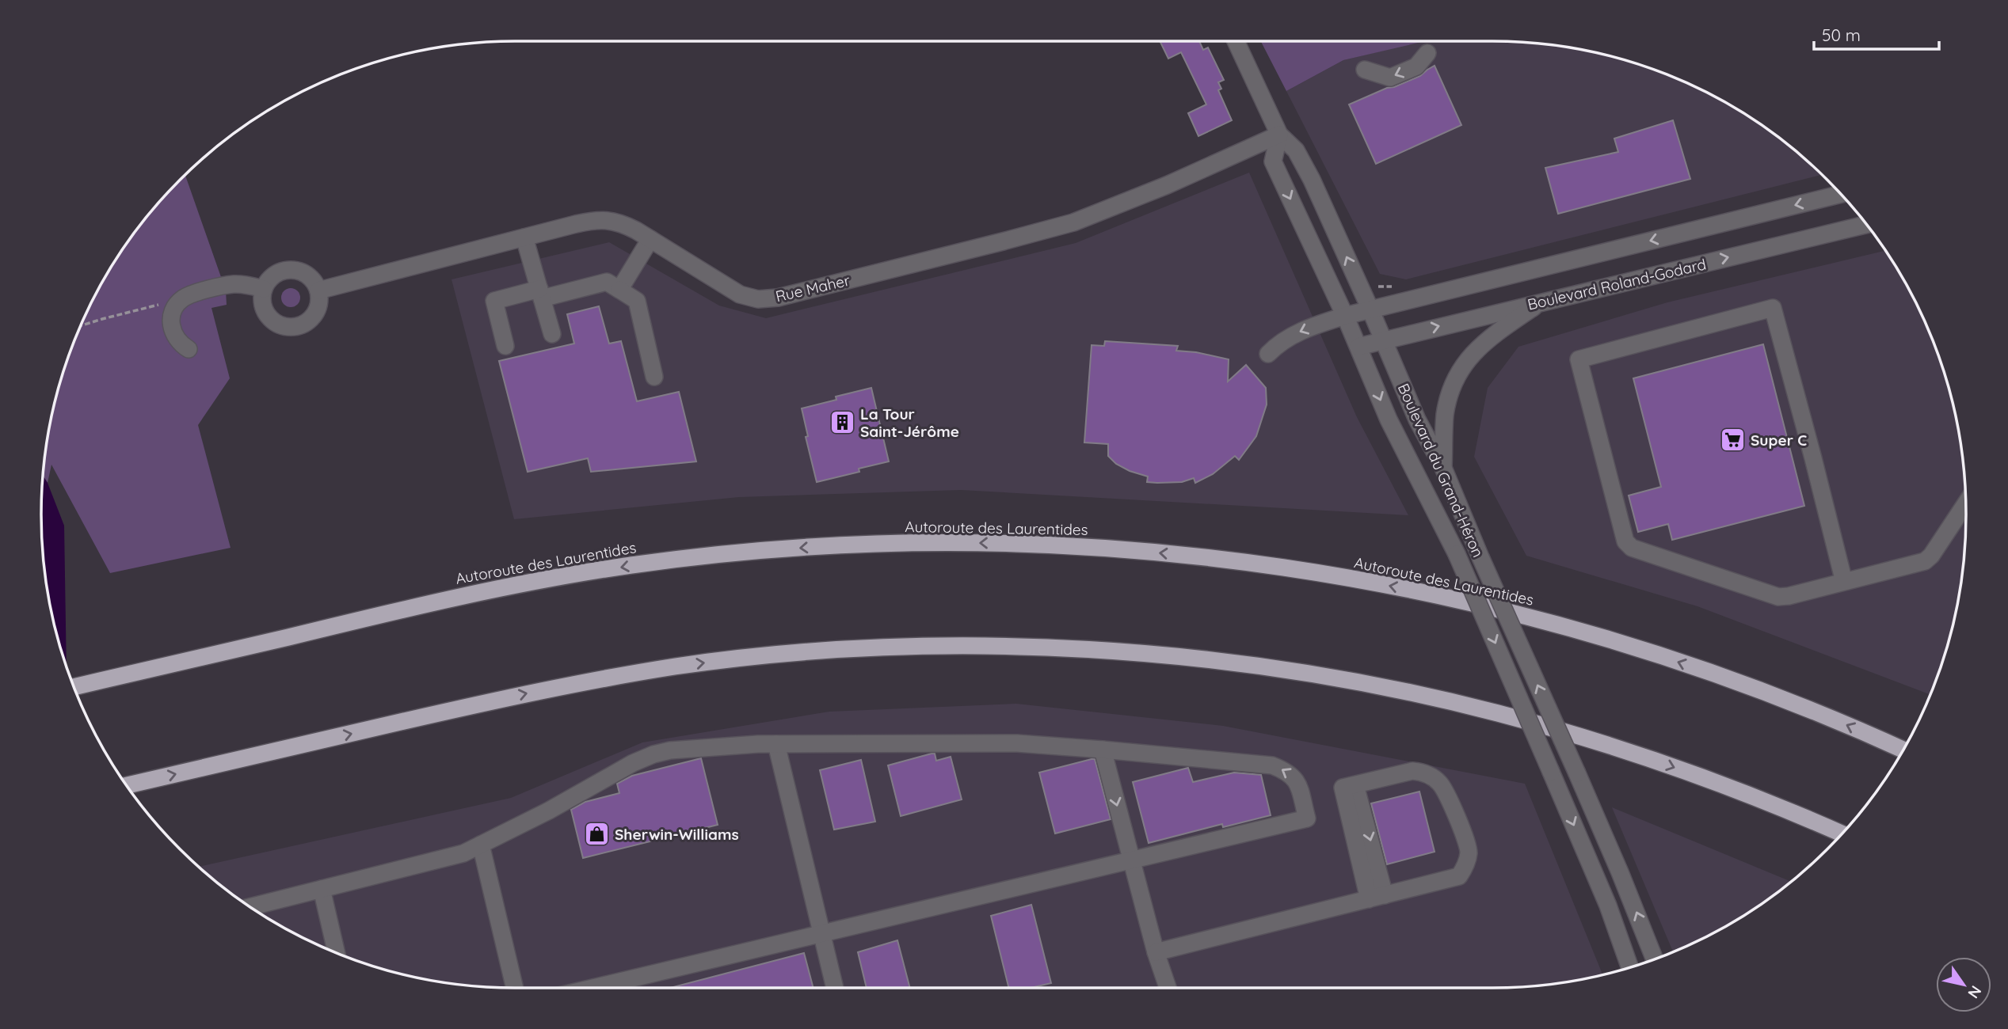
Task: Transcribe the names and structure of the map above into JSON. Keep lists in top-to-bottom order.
{
  "streets": {
    "highway": ["Autoroute des Laurentides"],
    "street": ["Boulevard Roland-Godard", "Rue Maher", "Boulevard du Grand-Héron"]
  },
  "crossings": [
    ["Boulevard Roland-Godard", "Boulevard du Grand-Héron"],
    ["Rue Maher", "Boulevard du Grand-Héron"]
  ],
  "places": {
    "building": ["La Tour Saint-Jérôme"],
    "supermarket": ["Super C"],
    "shop": ["Sherwin-Williams"]
  },
  "scale_bar": "50 m",
  "north": "bottom right"
}
